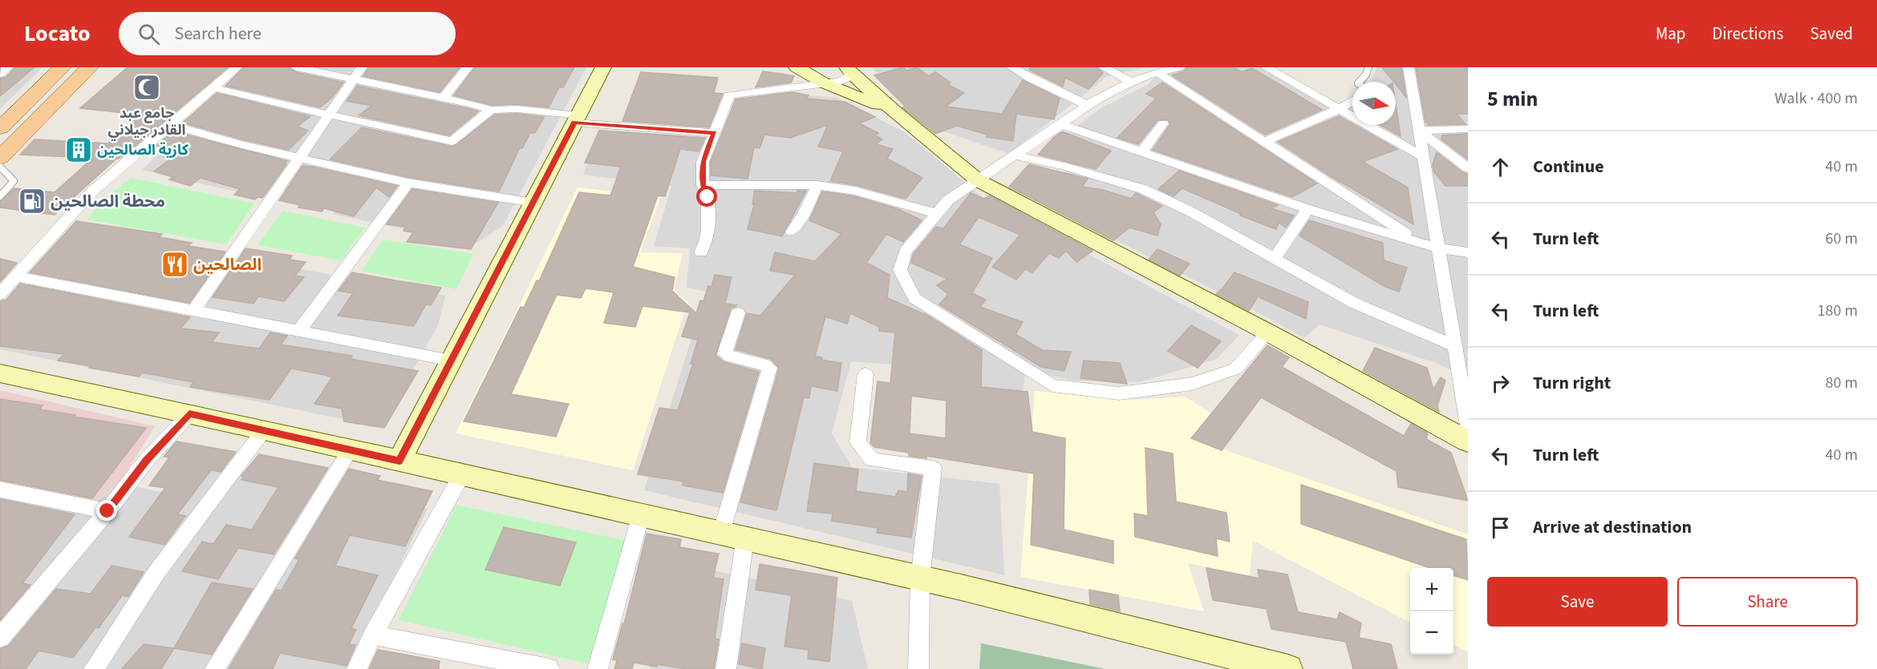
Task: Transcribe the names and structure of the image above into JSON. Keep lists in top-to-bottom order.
{
  "places": {
    "mosque": ["جامع عبد القادر جيلاني"],
    "building": ["كازية الصالحين"],
    "fuel station": ["محطة الصالحين"],
    "restaurant": ["الصالحين"]
  },
  "north": "right",
  "page": {
    "header": "Locato",
    "search": "Search here",
    "nav": ["Map", "Directions", "Saved"],
    "heading": ["5 min", "Walk · 400 m"],
    "list": [
      ["Continue", "40 m"],
      ["Turn left", "60 m"],
      ["Turn left", "180 m"],
      ["Turn right", "80 m"],
      ["Turn left", "40 m"],
      "Arrive at destination"
    ],
    "buttons": ["Save", "Share"],
    "map_buttons": ["+", "−"]
  }
}
